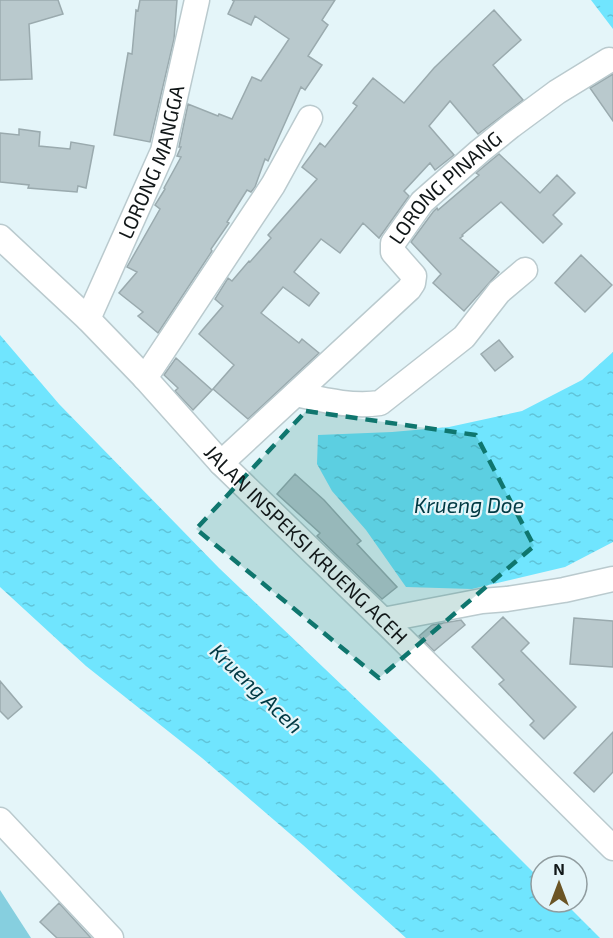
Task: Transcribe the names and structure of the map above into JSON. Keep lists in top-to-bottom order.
{
  "streets": {
    "street": ["LORONG MANGGA", "LORONG PINANG", "JALAN INSPEKSI KRUENG ACEH"]
  },
  "crossings": [
    ["LORONG MANGGA", "JALAN INSPEKSI KRUENG ACEH"],
    ["LORONG PINANG", "JALAN INSPEKSI KRUENG ACEH"]
  ],
  "water": ["Krueng Doe", "Krueng Aceh"],
  "north": "top"
}
